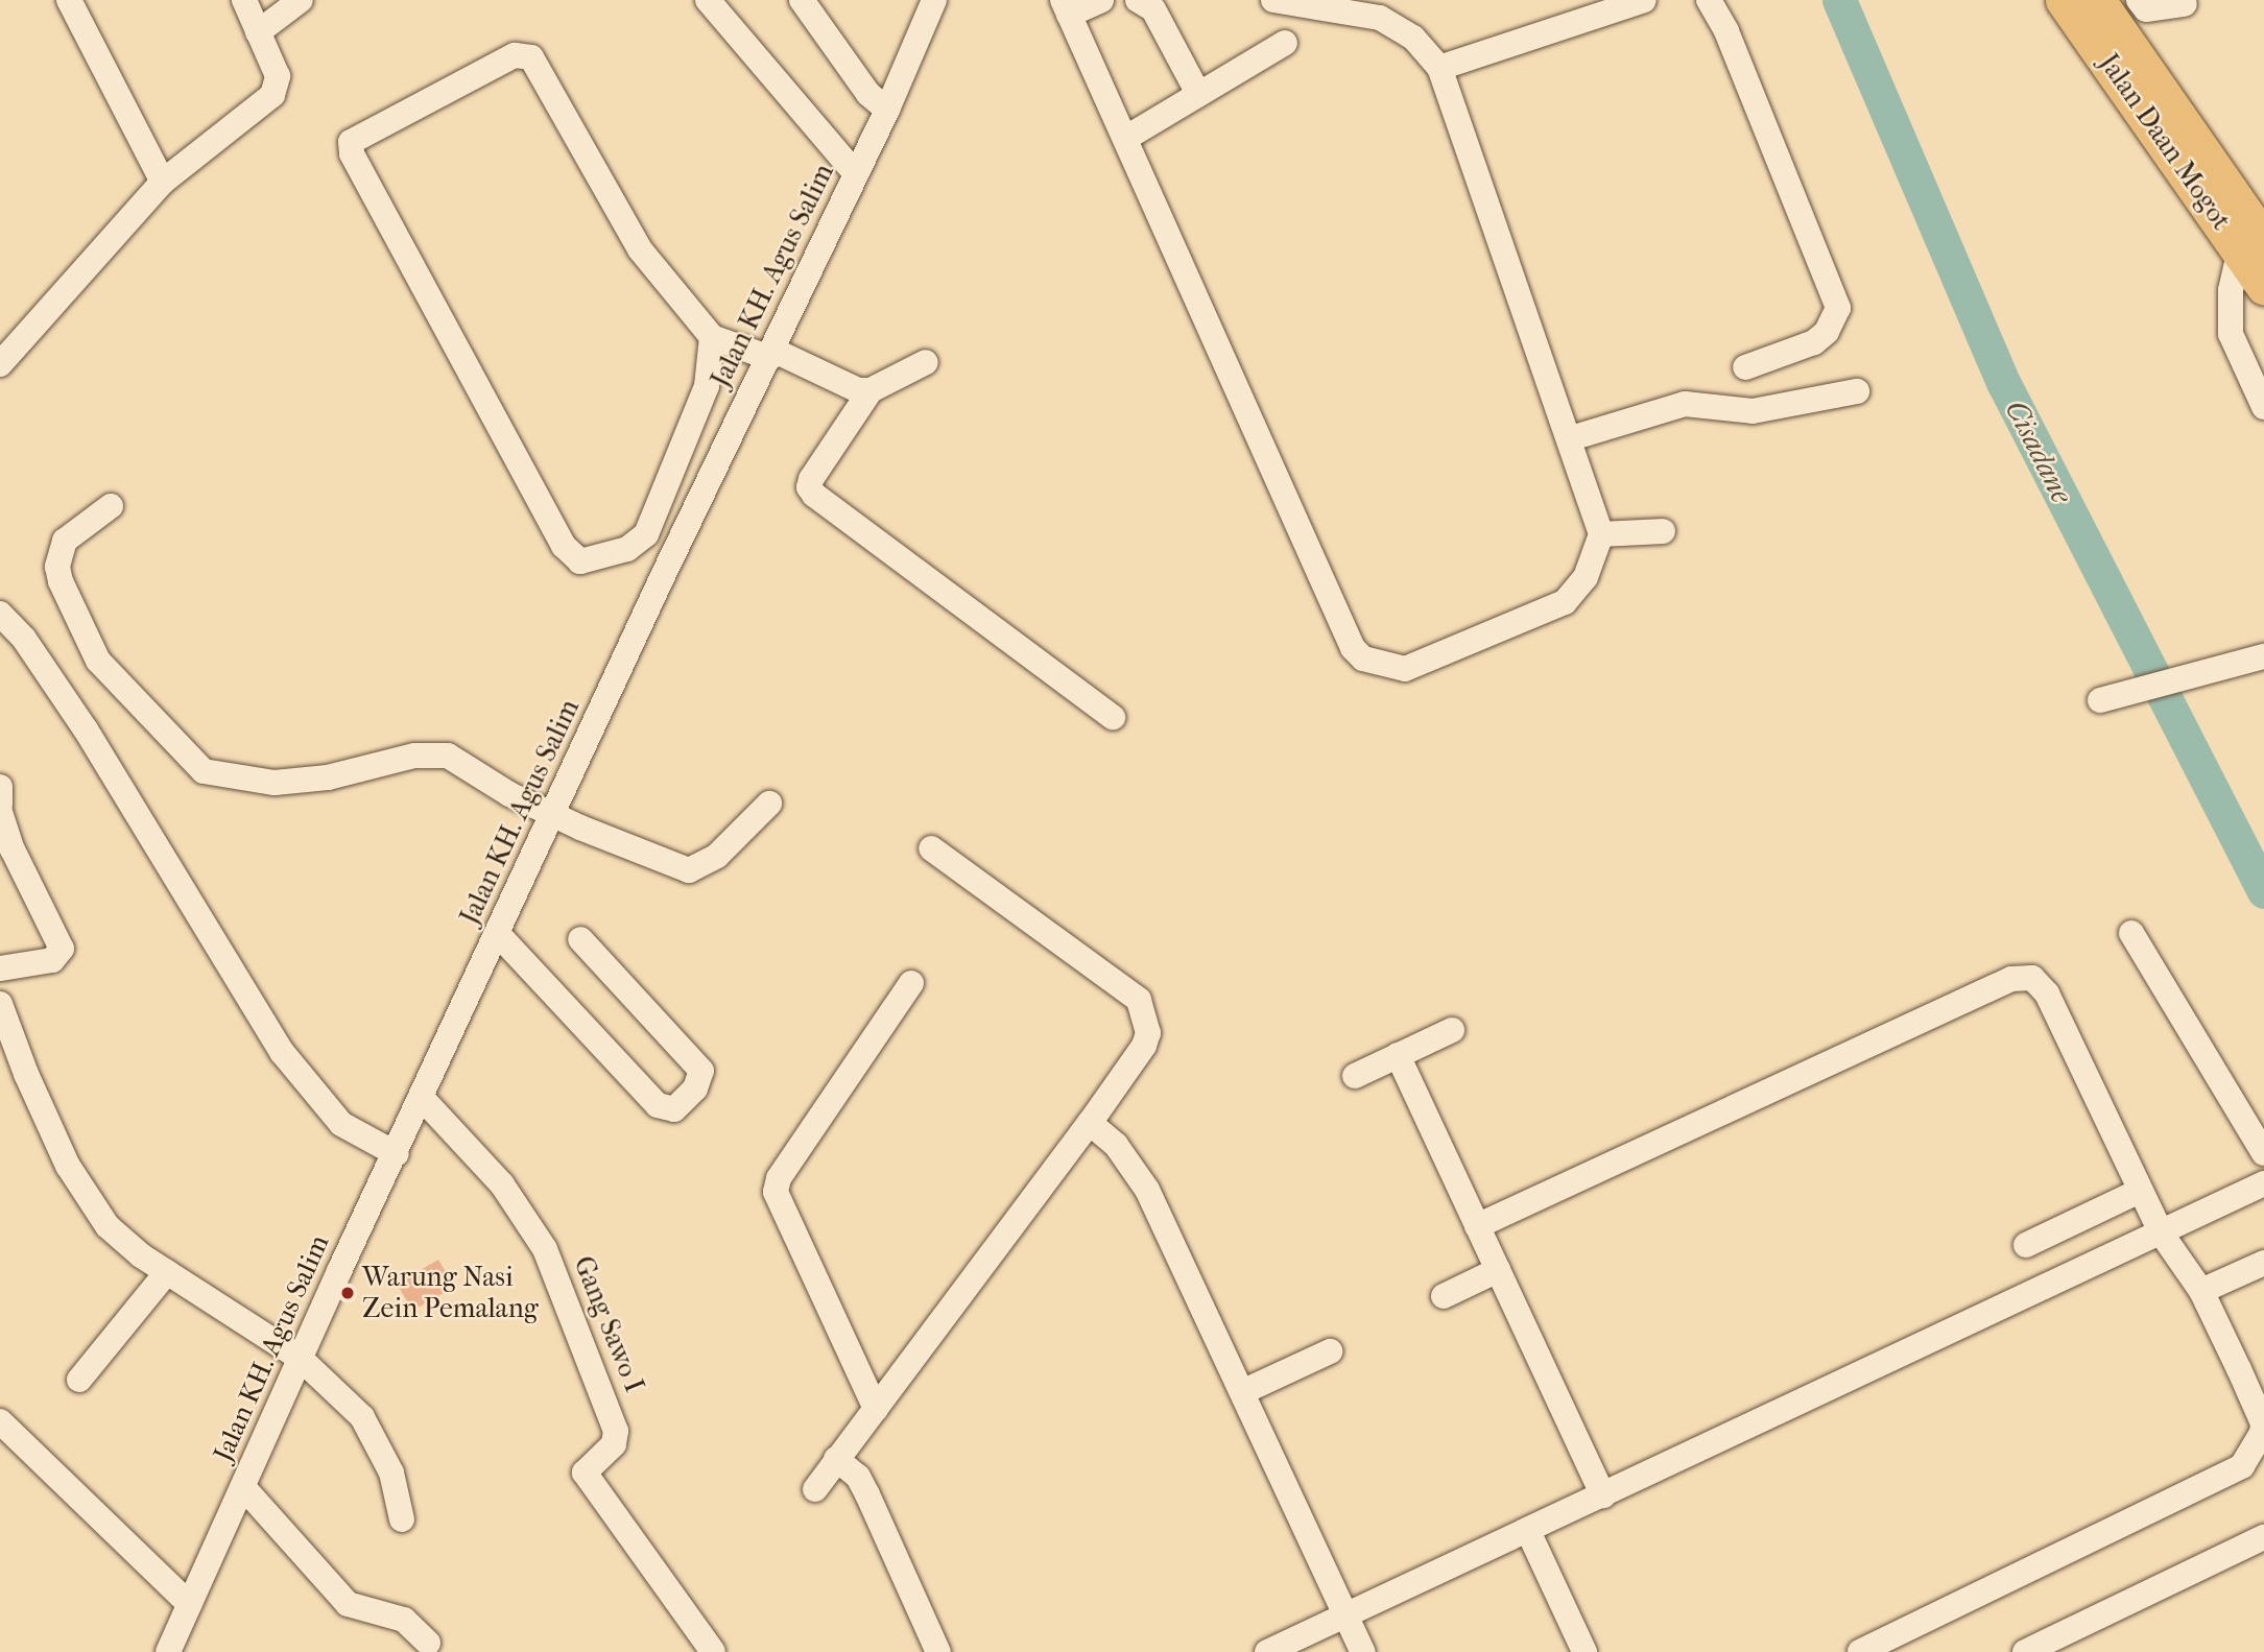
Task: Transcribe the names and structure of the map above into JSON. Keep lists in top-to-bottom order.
{
  "streets": {
    "highway": ["Jalan Daan Mogot"],
    "street": ["Jalan KH. Agus Salim", "Gang Sawo I"]
  },
  "crossings": [
    ["Jalan KH. Agus Salim", "Gang Sawo I"]
  ],
  "water": ["Cisadane"],
  "places": ["Warung Nasi Zein Pemalang"]
}
